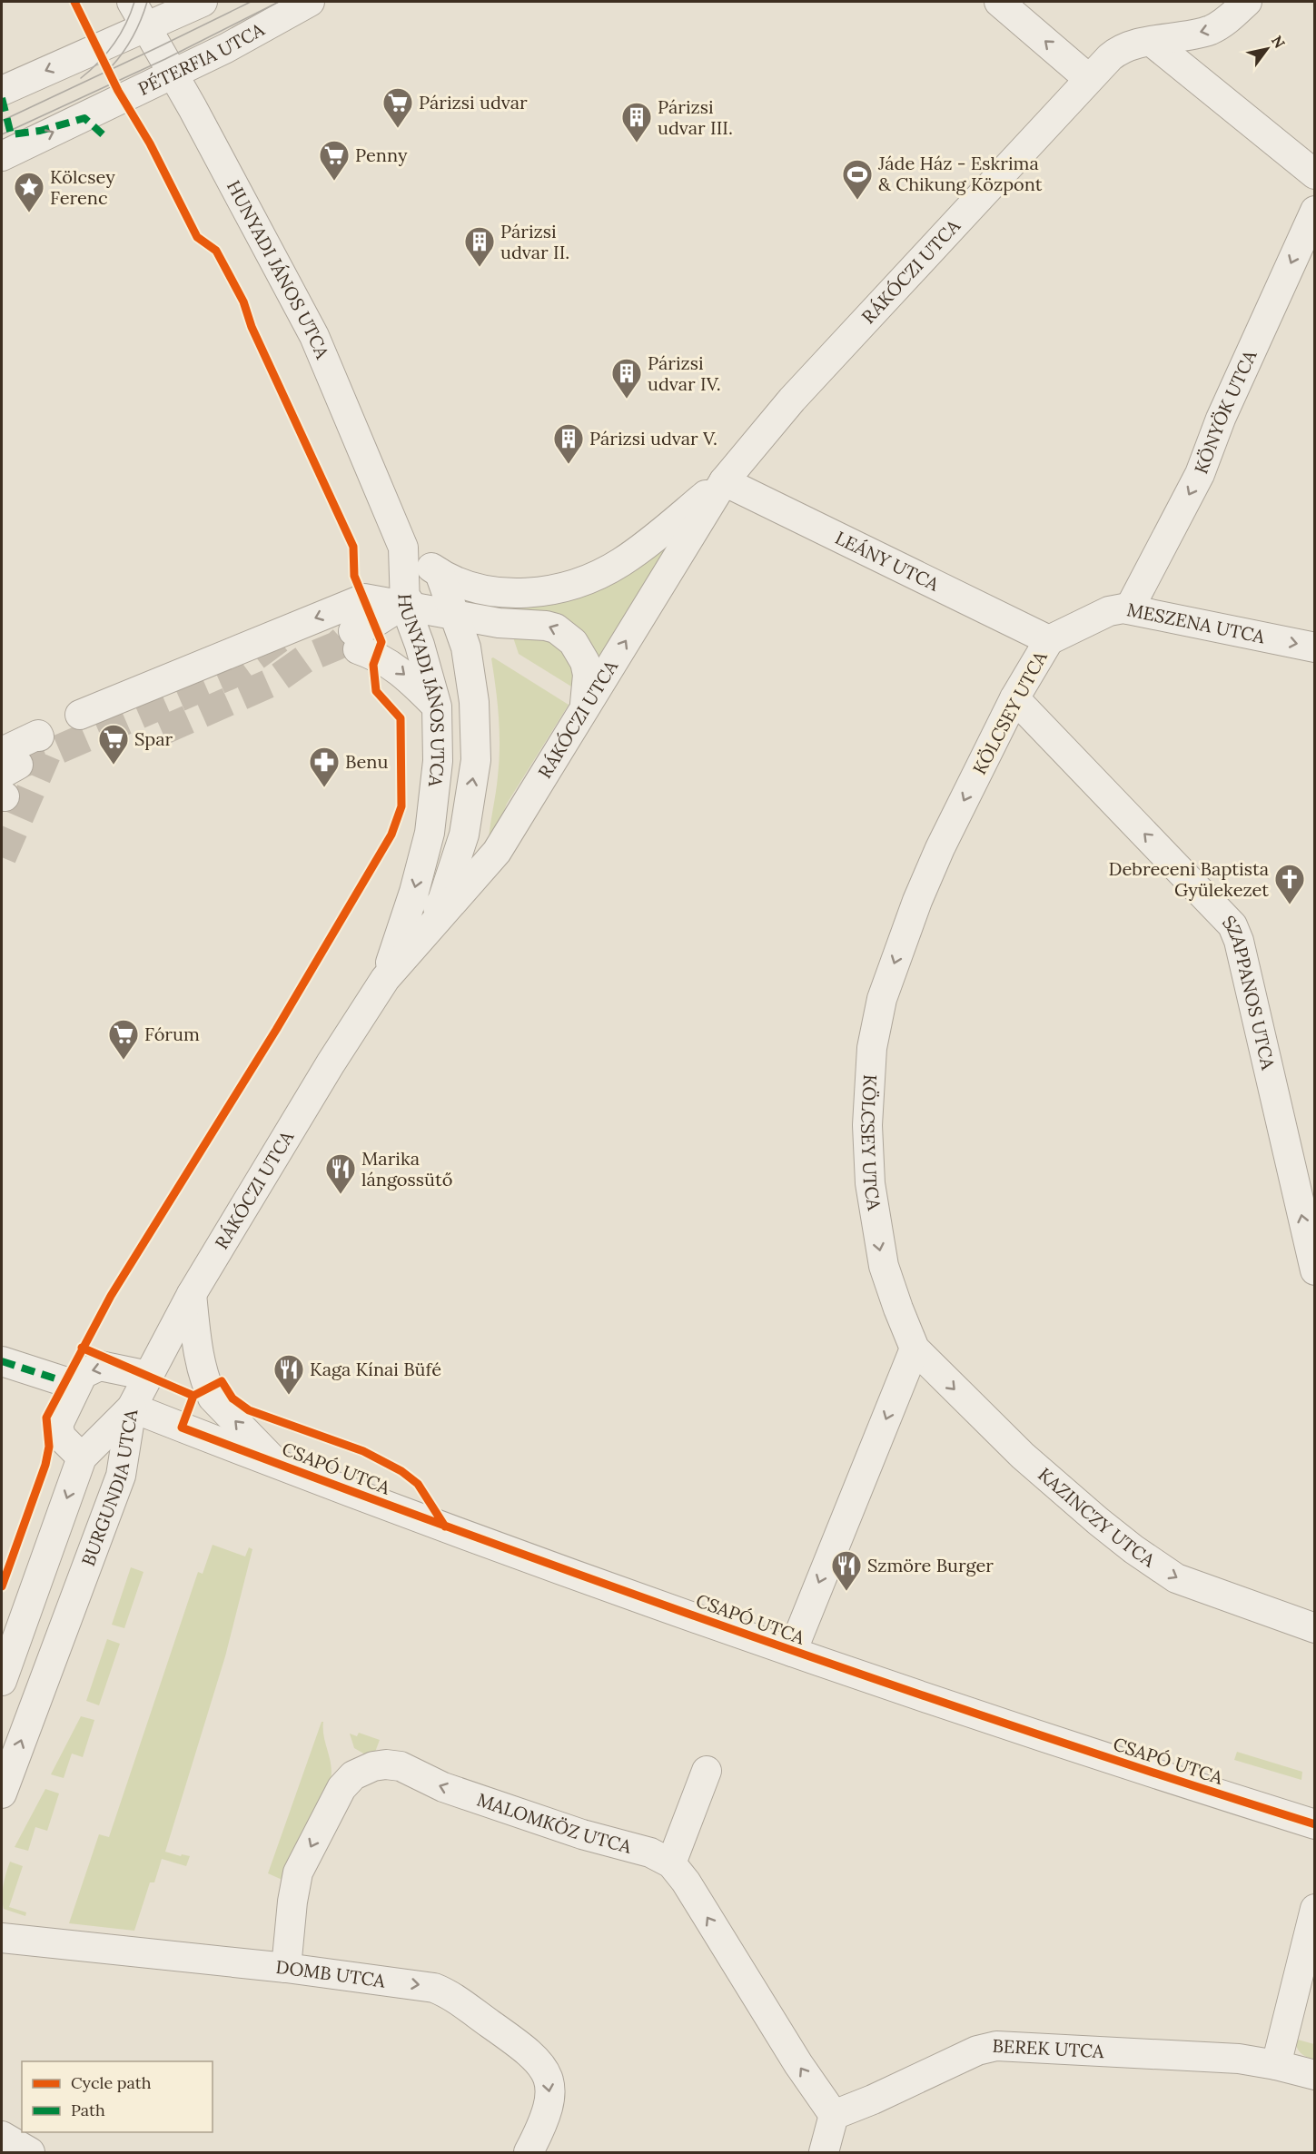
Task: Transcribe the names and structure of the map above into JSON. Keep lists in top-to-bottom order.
{
  "streets": {
    "street": [
      "PÉTERFIA UTCA",
      "HUNYADI JÁNOS UTCA",
      "RÁKÓCZI UTCA",
      "KÖNYÖK UTCA",
      "LEÁNY UTCA",
      "MESZENA UTCA",
      "KÖLCSEY UTCA",
      "SZAPPANOS UTCA",
      "CSAPÓ UTCA",
      "BURGUNDIA UTCA",
      "KAZINCZY UTCA",
      "MALOMKÖZ UTCA",
      "DOMB UTCA",
      "BEREK UTCA"
    ]
  },
  "crossings": [
    ["PÉTERFIA UTCA", "HUNYADI JÁNOS UTCA"],
    ["HUNYADI JÁNOS UTCA", "RÁKÓCZI UTCA"],
    ["RÁKÓCZI UTCA", "LEÁNY UTCA"],
    ["RÁKÓCZI UTCA", "CSAPÓ UTCA"],
    ["RÁKÓCZI UTCA", "BURGUNDIA UTCA"],
    ["KÖNYÖK UTCA", "MESZENA UTCA"],
    ["LEÁNY UTCA", "MESZENA UTCA"],
    ["LEÁNY UTCA", "KÖLCSEY UTCA"],
    ["MESZENA UTCA", "KÖLCSEY UTCA"],
    ["KÖLCSEY UTCA", "SZAPPANOS UTCA"],
    ["KÖLCSEY UTCA", "KAZINCZY UTCA"],
    ["CSAPÓ UTCA", "BURGUNDIA UTCA"],
    ["MALOMKÖZ UTCA", "DOMB UTCA"],
    ["MALOMKÖZ UTCA", "BEREK UTCA"]
  ],
  "one_way": [
    "KÖNYÖK UTCA",
    "MESZENA UTCA",
    "KÖLCSEY UTCA",
    "SZAPPANOS UTCA",
    "KAZINCZY UTCA",
    "DOMB UTCA"
  ],
  "places": {
    "supermarket": [
      "Párizsi udvar",
      "Penny",
      "Spar",
      "Fórum"
    ],
    "building": [
      "Párizsi udvar III.",
      "Párizsi udvar II.",
      "Párizsi udvar IV.",
      "Párizsi udvar V."
    ],
    "sports": ["Jáde Ház - Eskrima & Chikung Központ"],
    "place": ["Kölcsey Ferenc"],
    "pharmacy": ["Benu"],
    "church": ["Debreceni Baptista Gyülekezet"],
    "restaurant": ["Marika lángossütő", "Kaga Kínai Büfé", "Szmöre Burger"]
  },
  "legend": ["Cycle path", "Path"],
  "north": "top right"
}
